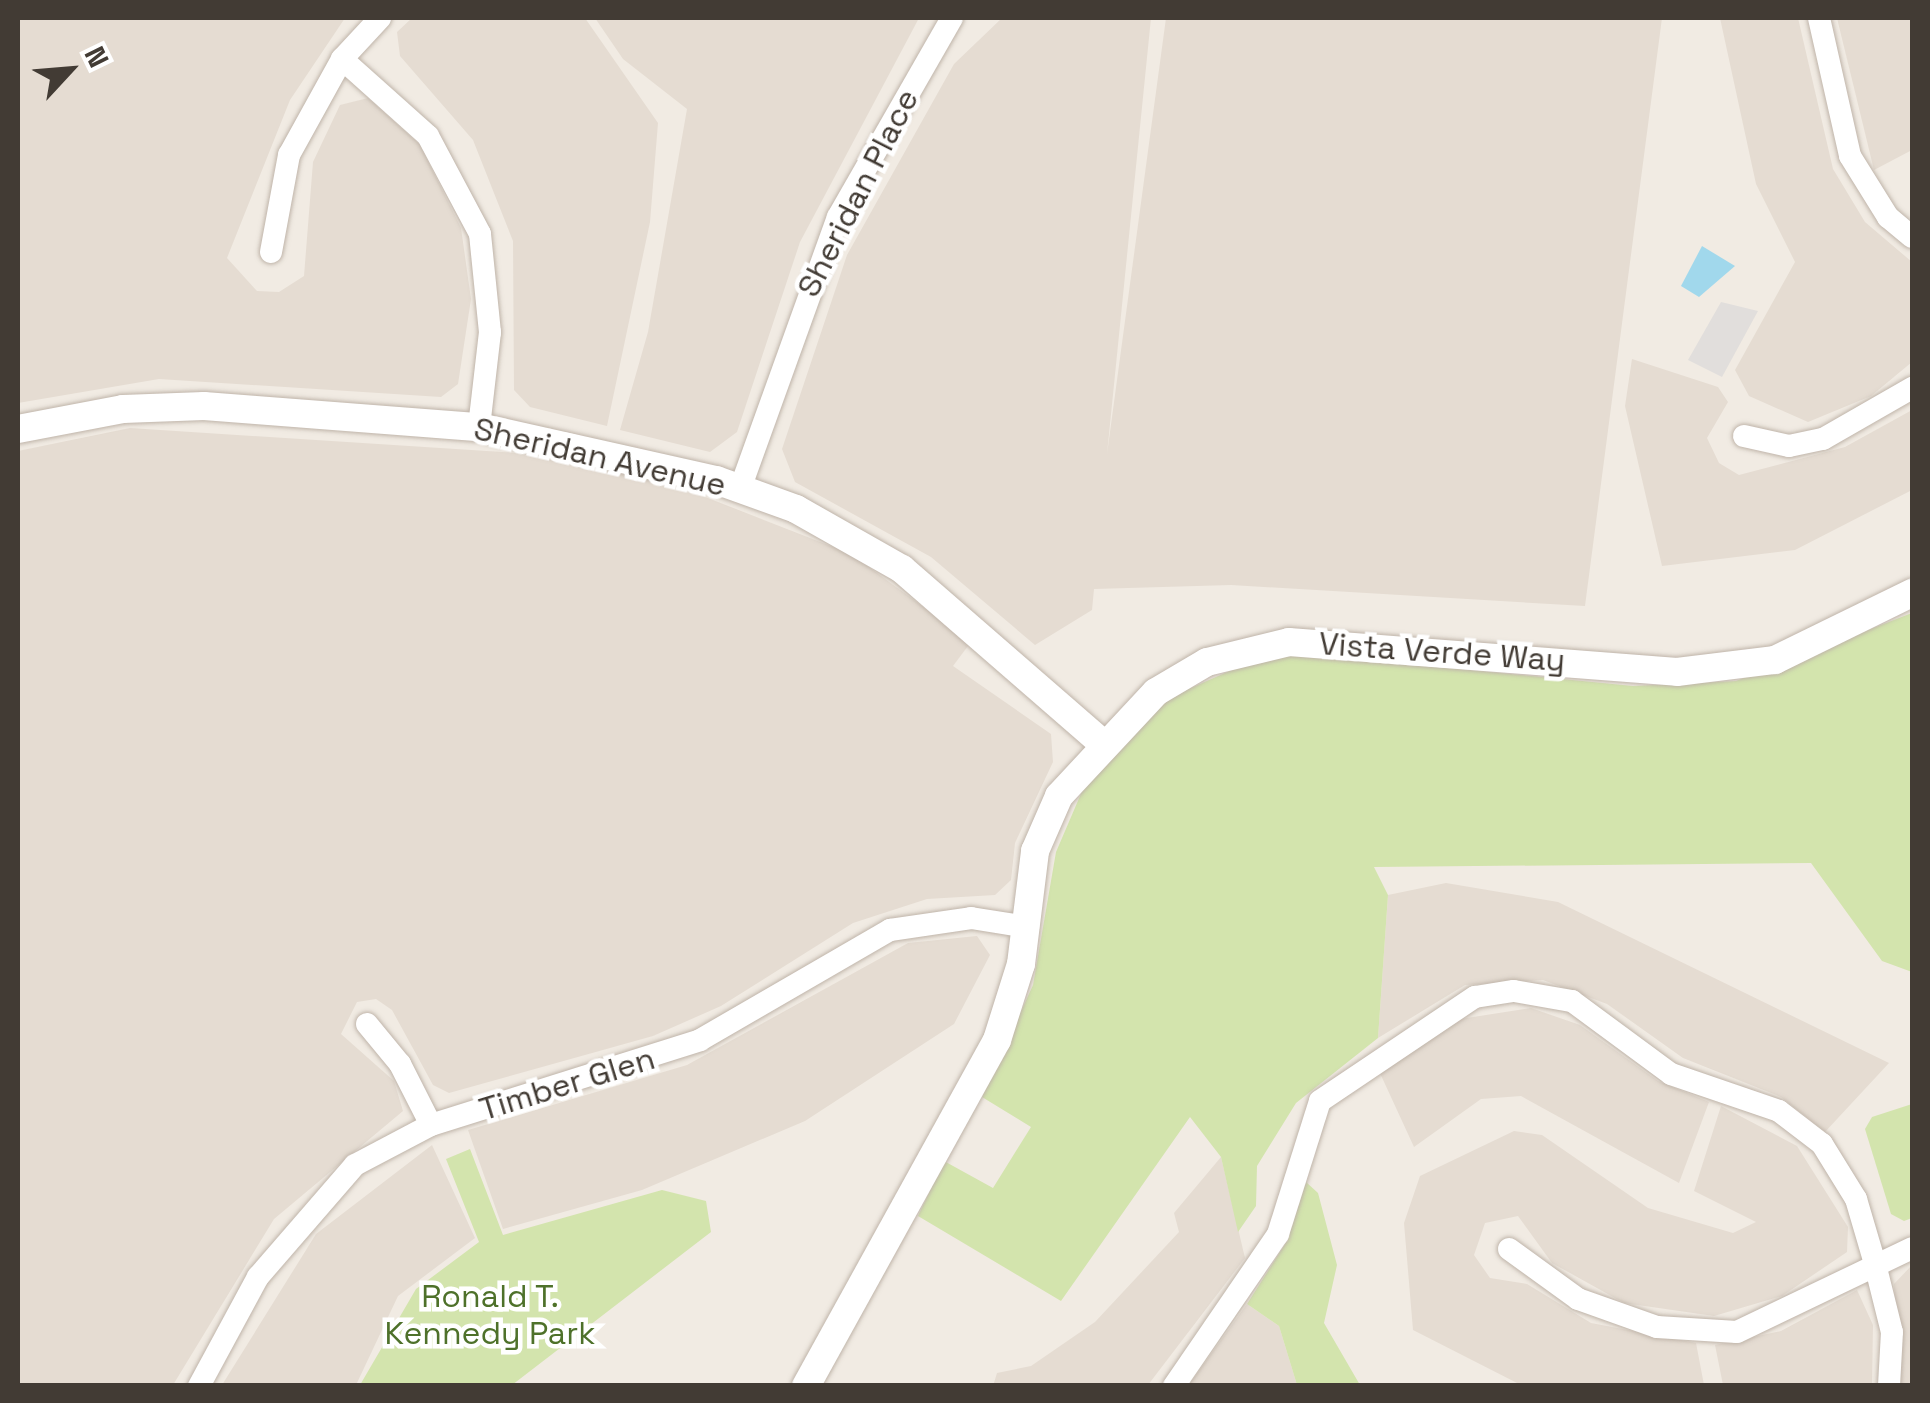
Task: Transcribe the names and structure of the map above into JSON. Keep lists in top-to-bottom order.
{
  "streets": {
    "street": [
      "Sheridan Place",
      "Sheridan Avenue",
      "Vista Verde Way",
      "Timber Glen"
    ]
  },
  "crossings": [
    ["Sheridan Place", "Sheridan Avenue"],
    ["Sheridan Avenue", "Vista Verde Way"],
    ["Vista Verde Way", "Timber Glen"]
  ],
  "parks": ["Ronald T. Kennedy Park"],
  "north": "top right"
}
